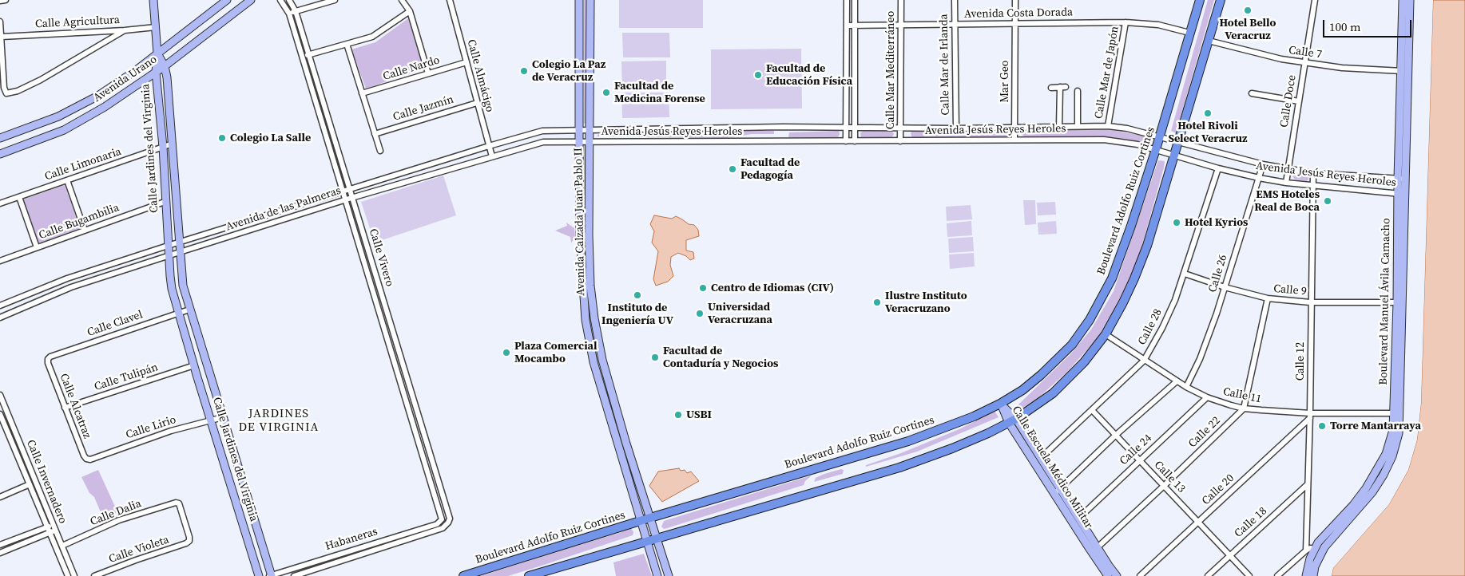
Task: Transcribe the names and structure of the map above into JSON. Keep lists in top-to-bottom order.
{
  "streets": {
    "main road": [
      "Avenida Urano",
      "Calle Jardines del Virginia",
      "Boulevard Adolfo Ruiz Cortines",
      "Avenida Calzada Juan Pablo II",
      "Boulevard Manuel Ávila Camacho",
      "Calle Escuela Médico Militar"
    ],
    "street": [
      "Avenida Costa Dorada",
      "Calle Agricultura",
      "Calle 7",
      "Calle Mar de Irlanda",
      "Calle Nardo",
      "Calle Mar Mediterráneo",
      "Calle Mar de Japón",
      "Calle Almácigo",
      "Mar Geo",
      "Calle Doce",
      "Calle Jazmín",
      "Avenida Jesús Reyes Heroles",
      "Calle Limonaria",
      "Avenida de las Palmeras",
      "Calle Bugambilia",
      "Calle Vivero",
      "Calle 26",
      "Calle 9",
      "Calle Clavel",
      "Calle 28",
      "Calle 12",
      "Calle Tulipán",
      "Calle 11",
      "Calle Alcatraz",
      "Calle Lirio",
      "Calle 22",
      "Calle 24",
      "Calle 13",
      "Calle Invernadero",
      "Calle 20",
      "Calle Dalia",
      "Calle 18",
      "Habaneras",
      "Calle Violeta"
    ]
  },
  "crossings": [
    ["Avenida Costa Dorada", "Calle Mar de Irlanda"],
    ["Avenida Costa Dorada", "Calle Mar Mediterráneo"],
    ["Avenida Costa Dorada", "Calle Mar de Japón"],
    ["Avenida Costa Dorada", "Mar Geo"],
    ["Avenida Costa Dorada", "Boulevard Adolfo Ruiz Cortines"],
    ["Calle 7", "Calle Doce"],
    ["Calle 7", "Boulevard Manuel Ávila Camacho"],
    ["Calle Mar de Irlanda", "Avenida Jesús Reyes Heroles"],
    ["Calle Nardo", "Calle Almácigo"],
    ["Calle Mar Mediterráneo", "Avenida Jesús Reyes Heroles"],
    ["Calle Mar de Japón", "Avenida Jesús Reyes Heroles"],
    ["Calle Almácigo", "Calle Jazmín"],
    ["Calle Almácigo", "Avenida de las Palmeras"],
    ["Avenida Urano", "Calle Jardines del Virginia"],
    ["Mar Geo", "Avenida Jesús Reyes Heroles"],
    ["Calle Doce", "Avenida Jesús Reyes Heroles"],
    ["Avenida Jesús Reyes Heroles", "Boulevard Adolfo Ruiz Cortines"],
    ["Avenida Jesús Reyes Heroles", "Avenida de las Palmeras"],
    ["Avenida Jesús Reyes Heroles", "Avenida Calzada Juan Pablo II"],
    ["Avenida Jesús Reyes Heroles", "Calle 26"],
    ["Avenida Jesús Reyes Heroles", "Boulevard Manuel Ávila Camacho"],
    ["Avenida Jesús Reyes Heroles", "Calle 28"],
    ["Avenida Jesús Reyes Heroles", "Calle 12"],
    ["Calle Jardines del Virginia", "Calle Limonaria"],
    ["Calle Jardines del Virginia", "Avenida de las Palmeras"],
    ["Calle Jardines del Virginia", "Calle Bugambilia"],
    ["Calle Jardines del Virginia", "Calle Clavel"],
    ["Calle Jardines del Virginia", "Calle Tulipán"],
    ["Calle Jardines del Virginia", "Calle Lirio"],
    ["Calle Jardines del Virginia", "Habaneras"],
    ["Boulevard Adolfo Ruiz Cortines", "Avenida Calzada Juan Pablo II"],
    ["Boulevard Adolfo Ruiz Cortines", "Calle Escuela Médico Militar"],
    ["Avenida de las Palmeras", "Avenida Calzada Juan Pablo II"],
    ["Avenida de las Palmeras", "Calle Vivero"],
    ["Calle Vivero", "Habaneras"],
    ["Calle 26", "Calle 9"],
    ["Calle 26", "Calle 11"],
    ["Calle 9", "Boulevard Manuel Ávila Camacho"],
    ["Calle 9", "Calle 28"],
    ["Calle 9", "Calle 12"],
    ["Boulevard Manuel Ávila Camacho", "Calle 11"],
    ["Calle Clavel", "Calle Alcatraz"],
    ["Calle 28", "Calle 11"],
    ["Calle 28", "Calle Escuela Médico Militar"],
    ["Calle 28", "Calle 13"],
    ["Calle 12", "Calle 11"],
    ["Calle 12", "Calle 20"],
    ["Calle 12", "Calle 18"],
    ["Calle Tulipán", "Calle Alcatraz"],
    ["Calle 11", "Calle 22"],
    ["Calle 11", "Calle 24"],
    ["Calle 11", "Calle 20"],
    ["Calle Alcatraz", "Calle Lirio"],
    ["Calle 22", "Calle Escuela Médico Militar"],
    ["Calle 22", "Calle 13"],
    ["Calle 24", "Calle Escuela Médico Militar"],
    ["Calle 24", "Calle 13"],
    ["Calle 13", "Calle 20"],
    ["Calle 13", "Calle 18"],
    ["Calle Invernadero", "Calle Dalia"],
    ["Calle Dalia", "Calle Violeta"]
  ],
  "districts": ["JARDINES DE VIRGINIA"],
  "places": [
    "Hotel Bello Veracruz",
    "Colegio La Paz de Veracruz",
    "Facultad de Educación Física",
    "Facultad de Medicina Forense",
    "Hotel Rivoli Select Veracruz",
    "Colegio La Salle",
    "Facultad de Pedagogía",
    "EMS Hoteles Real de Boca",
    "Hotel Kyrios",
    "Centro de Idiomas (CIV)",
    "Instituto de Ingeniería UV",
    "Ilustre Instituto Veracruzano",
    "Universidad Veracruzana",
    "Plaza Comercial Mocambo",
    "Facultad de Contaduría y Negocios",
    "USBI",
    "Torre Mantarraya"
  ],
  "scale_bar": "100 m"
}
